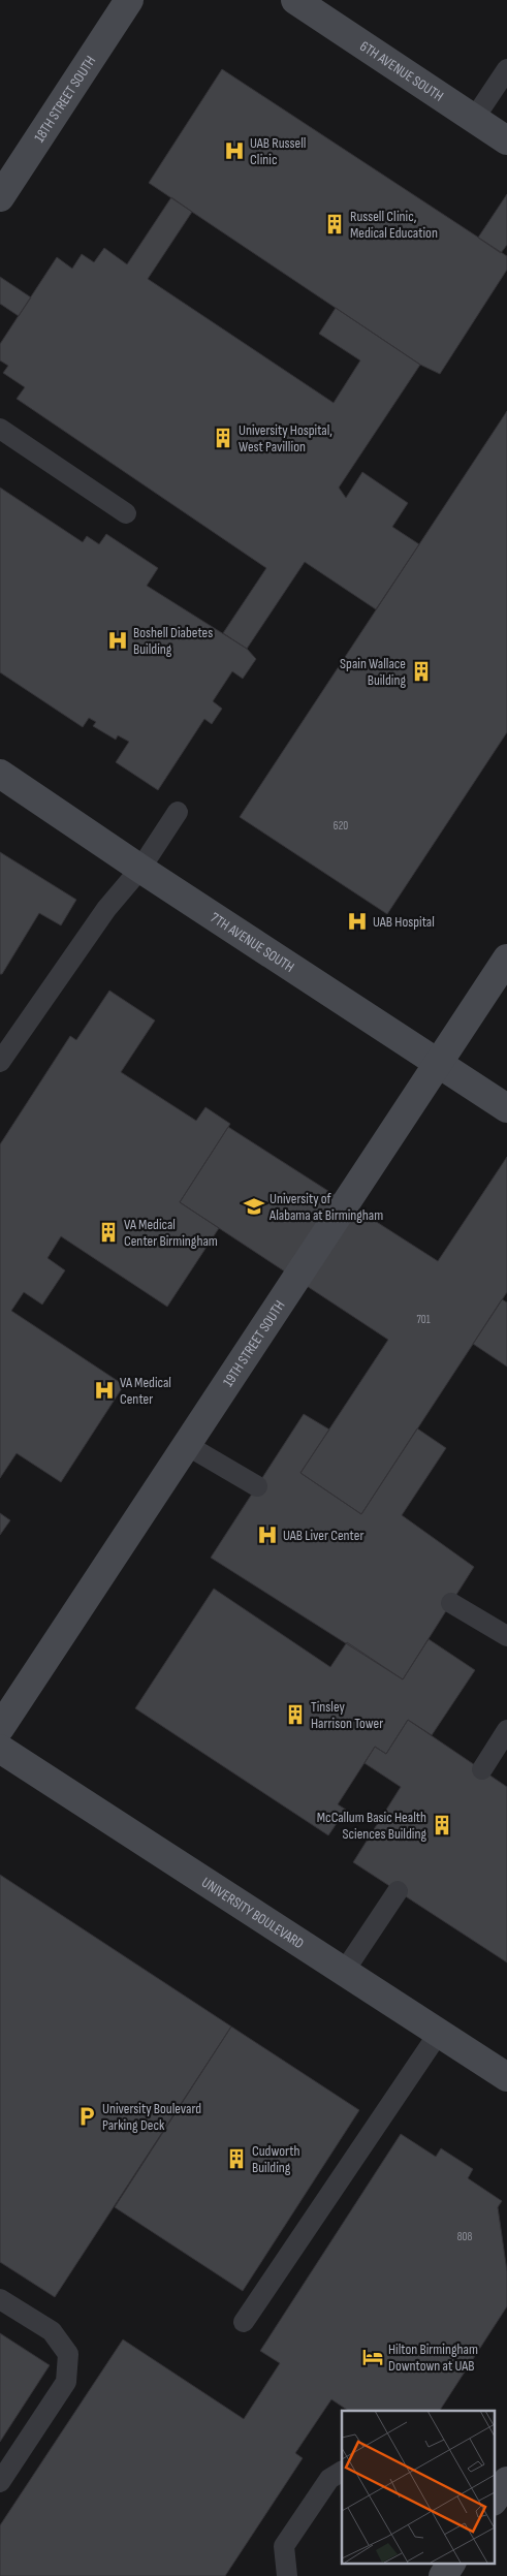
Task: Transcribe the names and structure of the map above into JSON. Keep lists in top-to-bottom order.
{
  "streets": {
    "street": [
      "6TH AVENUE SOUTH",
      "18TH STREET SOUTH",
      "7TH AVENUE SOUTH",
      "19TH STREET SOUTH",
      "UNIVERSITY BOULEVARD"
    ]
  },
  "crossings": [
    ["7TH AVENUE SOUTH", "19TH STREET SOUTH"]
  ],
  "places": {
    "hospital": [
      "UAB Russell Clinic",
      "Boshell Diabetes Building",
      "UAB Hospital",
      "VA Medical Center",
      "UAB Liver Center"
    ],
    "building": [
      "Russell Clinic, Medical Education",
      "University Hospital, West Pavillion",
      "Spain Wallace Building",
      "VA Medical Center Birmingham",
      "Tinsley Harrison Tower",
      "McCallum Basic Health Sciences Building",
      "Cudworth Building"
    ],
    "school or university": ["University of Alabama at Birmingham"],
    "parking": ["University Boulevard Parking Deck"],
    "hotel": ["Hilton Birmingham Downtown at UAB"]
  },
  "house_numbers": ["620", "701", "808"]
}
